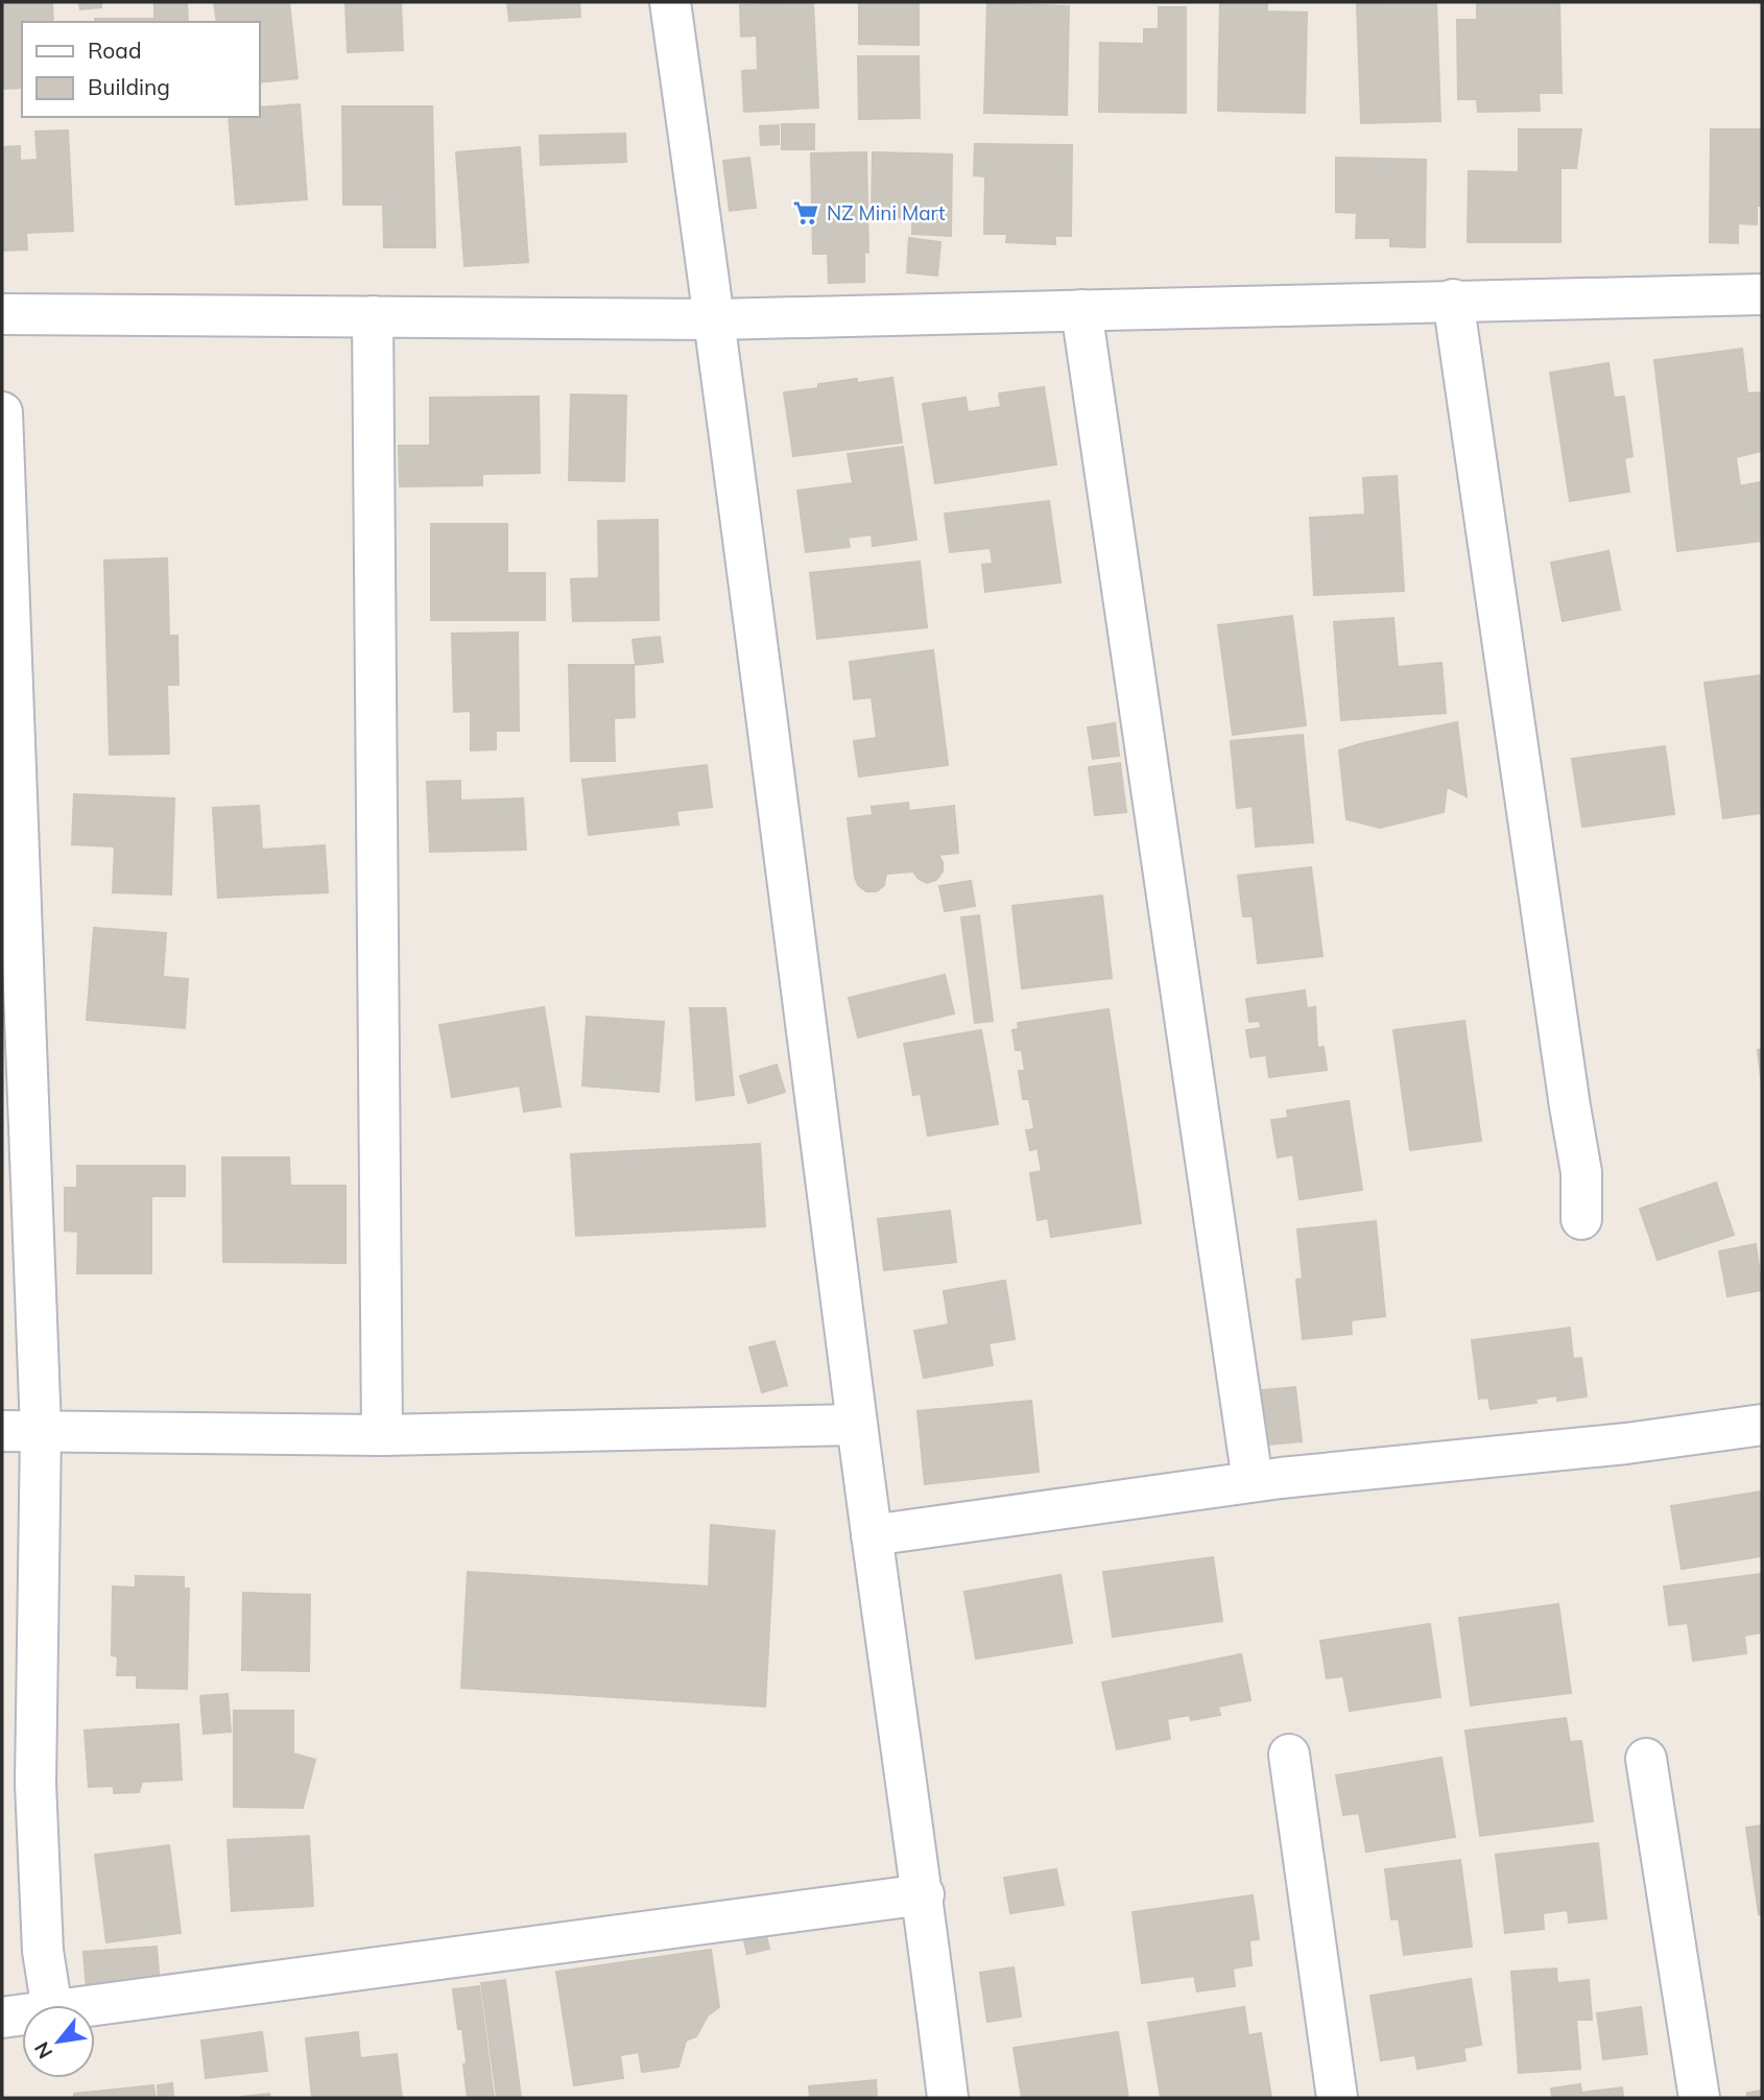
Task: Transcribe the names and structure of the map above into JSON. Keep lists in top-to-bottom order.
{
  "places": {
    "supermarket": ["NZ Mini Mart"]
  },
  "legend": ["Road", "Building"],
  "north": "bottom left"
}
